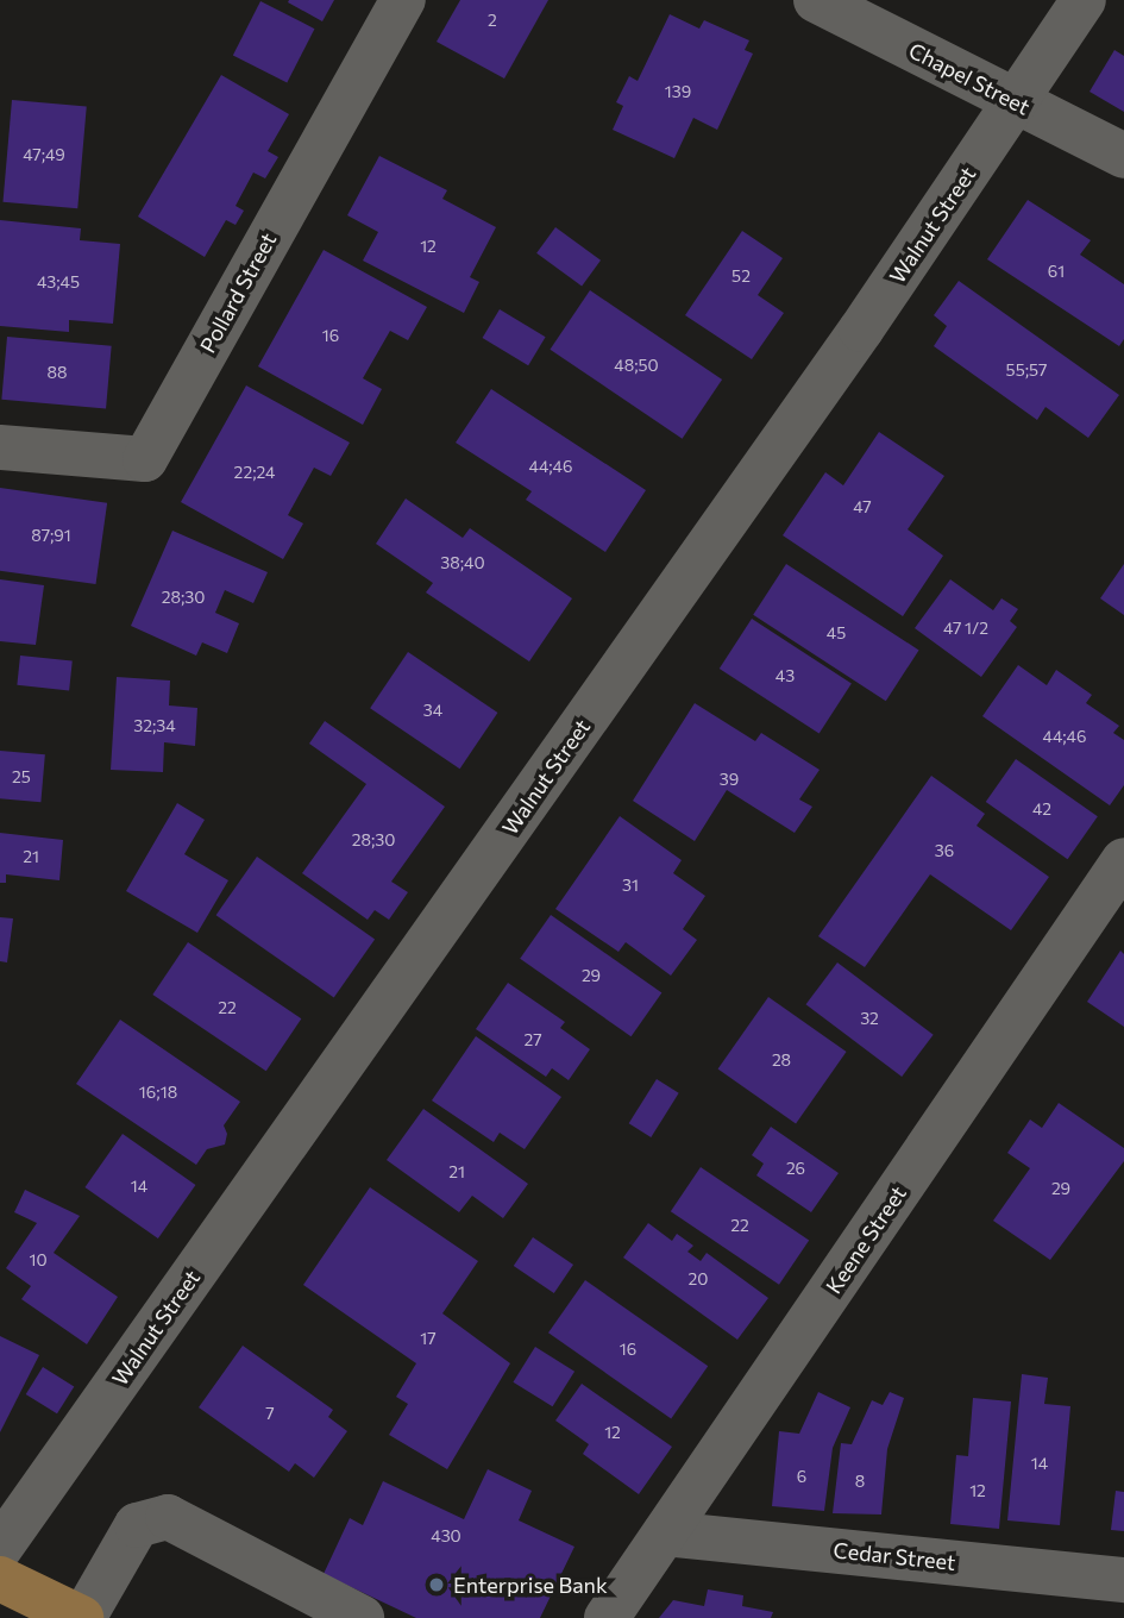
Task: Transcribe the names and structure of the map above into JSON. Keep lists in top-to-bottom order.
{
  "streets": {
    "street": [
      "Chapel Street",
      "Walnut Street",
      "Pollard Street",
      "Keene Street",
      "Cedar Street"
    ]
  },
  "crossings": [
    ["Chapel Street", "Walnut Street"],
    ["Keene Street", "Cedar Street"]
  ],
  "places": ["Enterprise Bank"],
  "house_numbers": [
    "2",
    "139",
    "47;49",
    "12",
    "61",
    "52",
    "43;45",
    "16",
    "48;50",
    "55;57",
    "88",
    "44;46",
    "22;24",
    "47",
    "87;91",
    "38;40",
    "28;30",
    "47 1/2",
    "45",
    "43",
    "34",
    "32;34",
    "44;46",
    "25",
    "39",
    "42",
    "28;30",
    "36",
    "21",
    "31",
    "29",
    "22",
    "32",
    "27",
    "28",
    "16;18",
    "26",
    "21",
    "14",
    "29",
    "22",
    "10",
    "20",
    "17",
    "16",
    "7",
    "12",
    "14",
    "6",
    "8",
    "12",
    "430"
  ]
}
